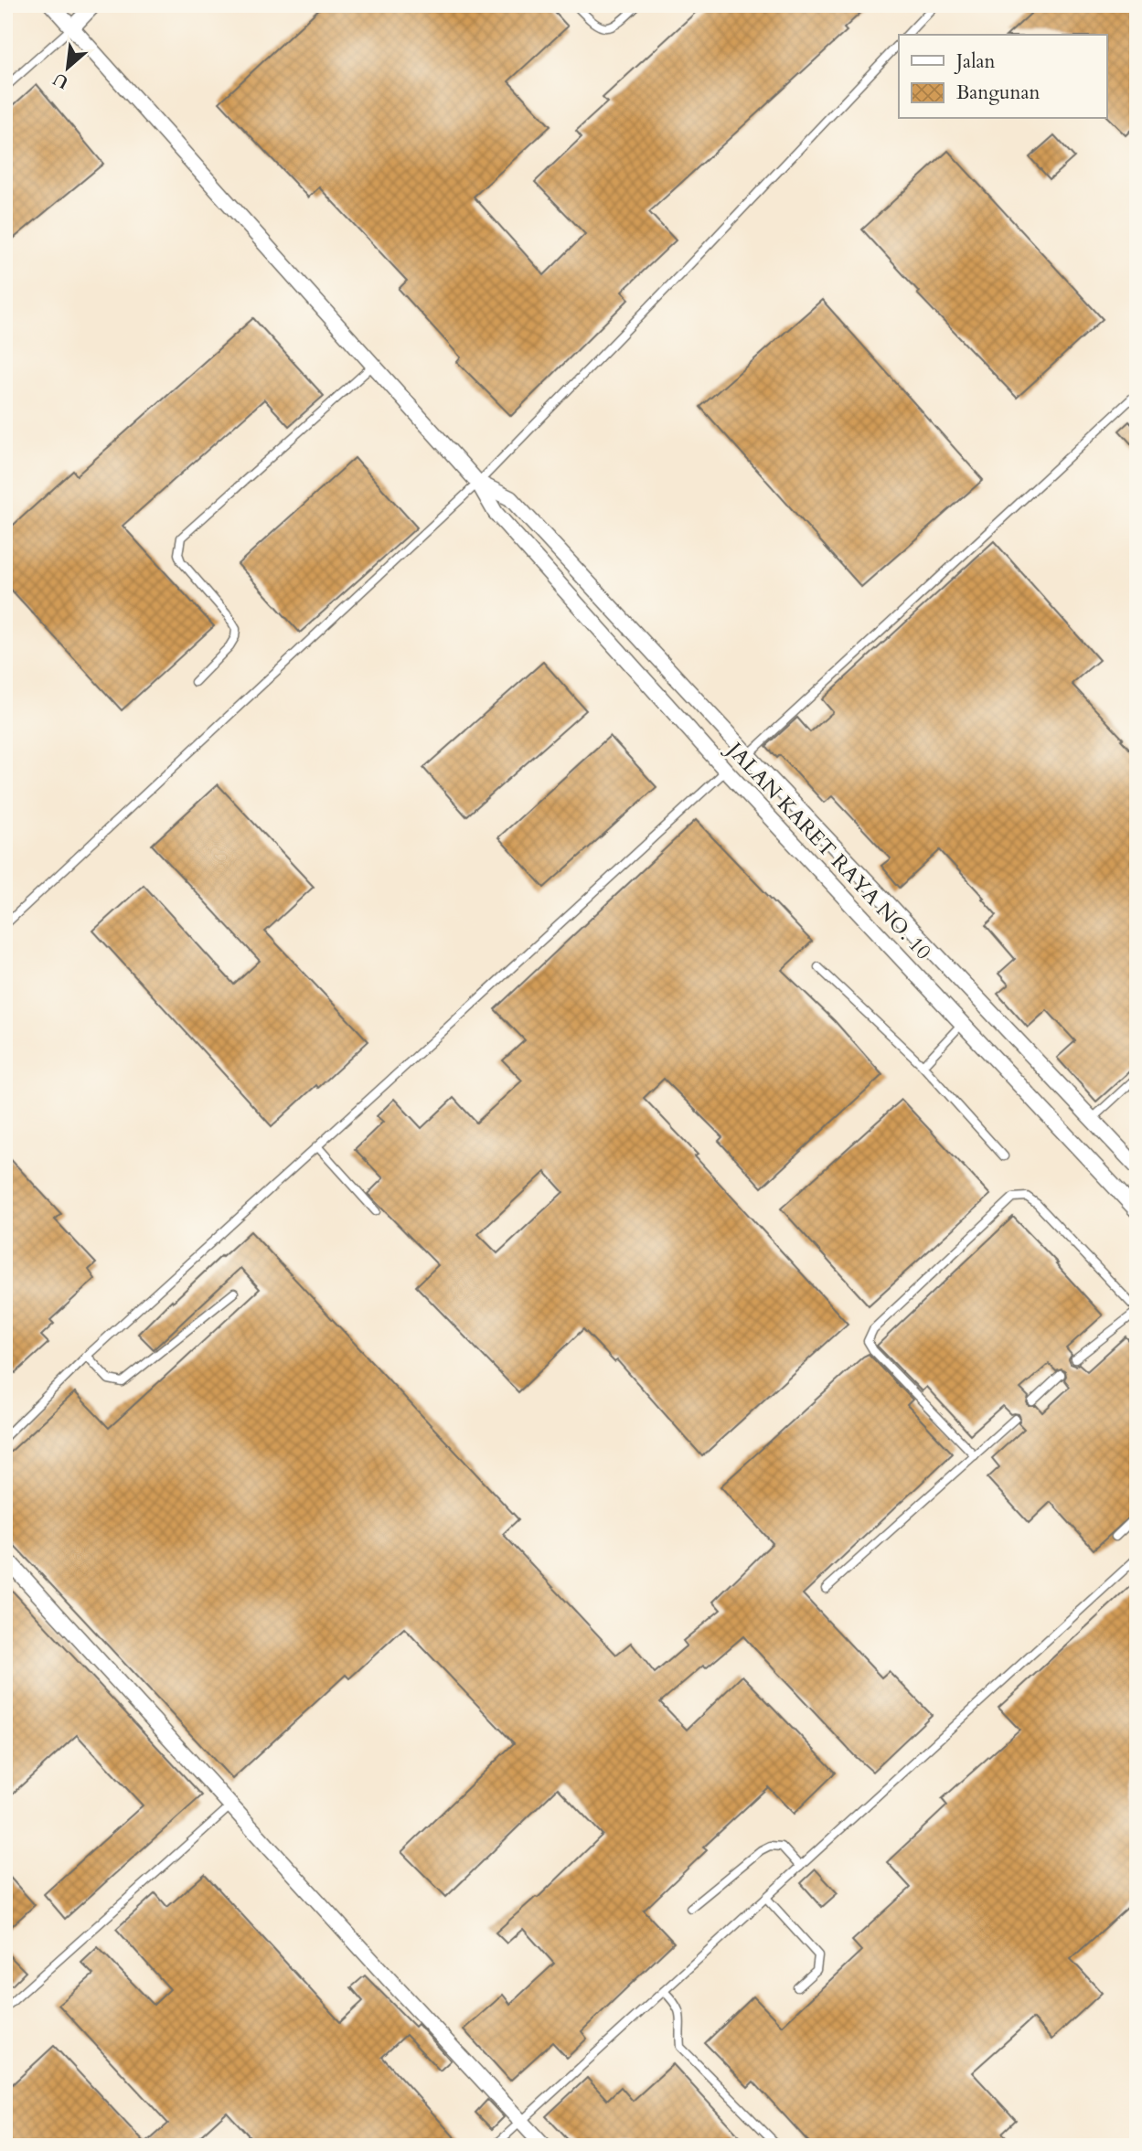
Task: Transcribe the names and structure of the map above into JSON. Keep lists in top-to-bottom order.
{
  "streets": {
    "street": ["JALAN KARET RAYA NO. 10"]
  },
  "legend": ["Jalan", "Bangunan"],
  "north": "bottom left"
}
